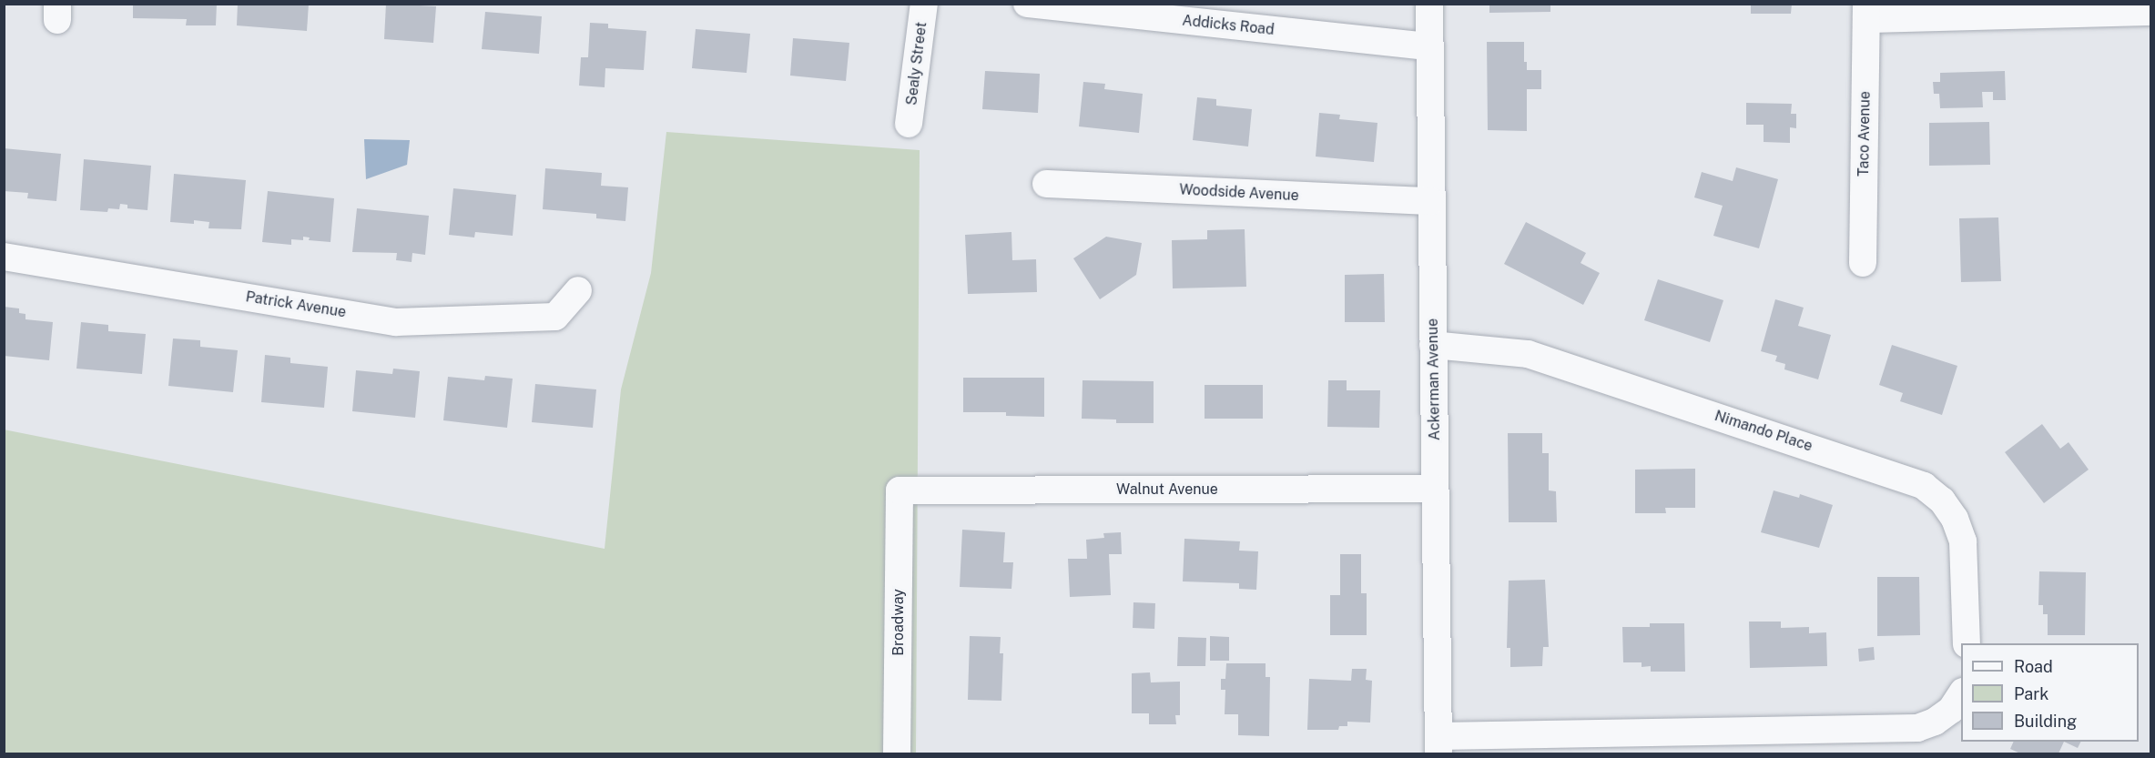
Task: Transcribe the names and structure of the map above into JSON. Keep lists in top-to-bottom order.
{
  "streets": {
    "street": [
      "Addicks Road",
      "Sealy Street",
      "Taco Avenue",
      "Woodside Avenue",
      "Patrick Avenue",
      "Ackerman Avenue",
      "Nimando Place",
      "Walnut Avenue",
      "Broadway"
    ]
  },
  "crossings": [
    ["Addicks Road", "Ackerman Avenue"],
    ["Woodside Avenue", "Ackerman Avenue"],
    ["Ackerman Avenue", "Nimando Place"],
    ["Ackerman Avenue", "Walnut Avenue"],
    ["Walnut Avenue", "Broadway"]
  ],
  "legend": ["Road", "Park", "Building"]
}
